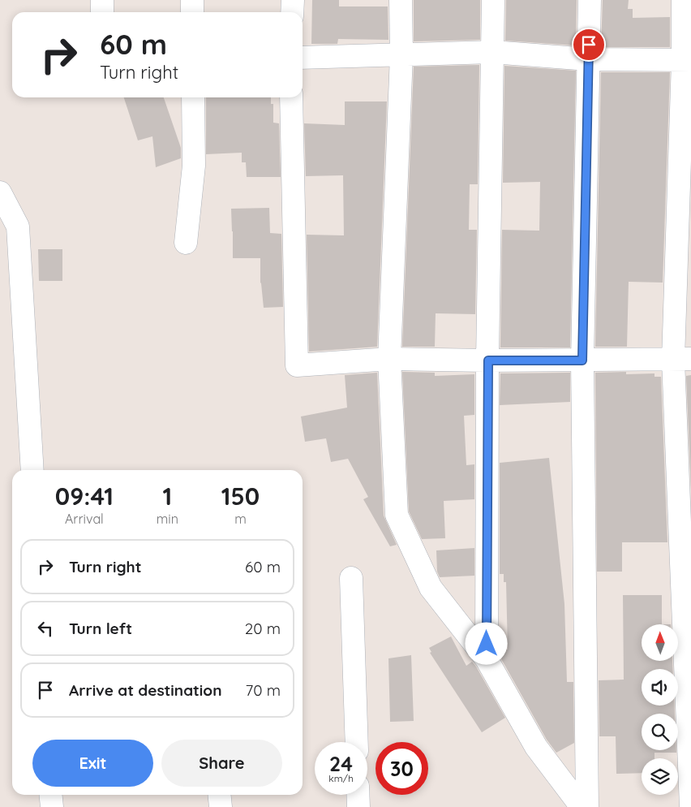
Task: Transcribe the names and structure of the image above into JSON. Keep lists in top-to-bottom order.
{
  "north": "top",
  "page": {
    "turn": ["60 m", "Turn right"],
    "eta": [
      "09:41",
      "Arrival",
      "1",
      "min",
      "150",
      "m"
    ],
    "list": [
      {
        "name": "Turn right",
        "value": "60 m"
      },
      {
        "name": "Turn left",
        "value": "20 m"
      },
      {
        "name": "Arrive at destination",
        "value": "70 m"
      }
    ],
    "buttons": ["Exit", "Share"],
    "speed": "24 km/h",
    "limit": "30"
  }
}
